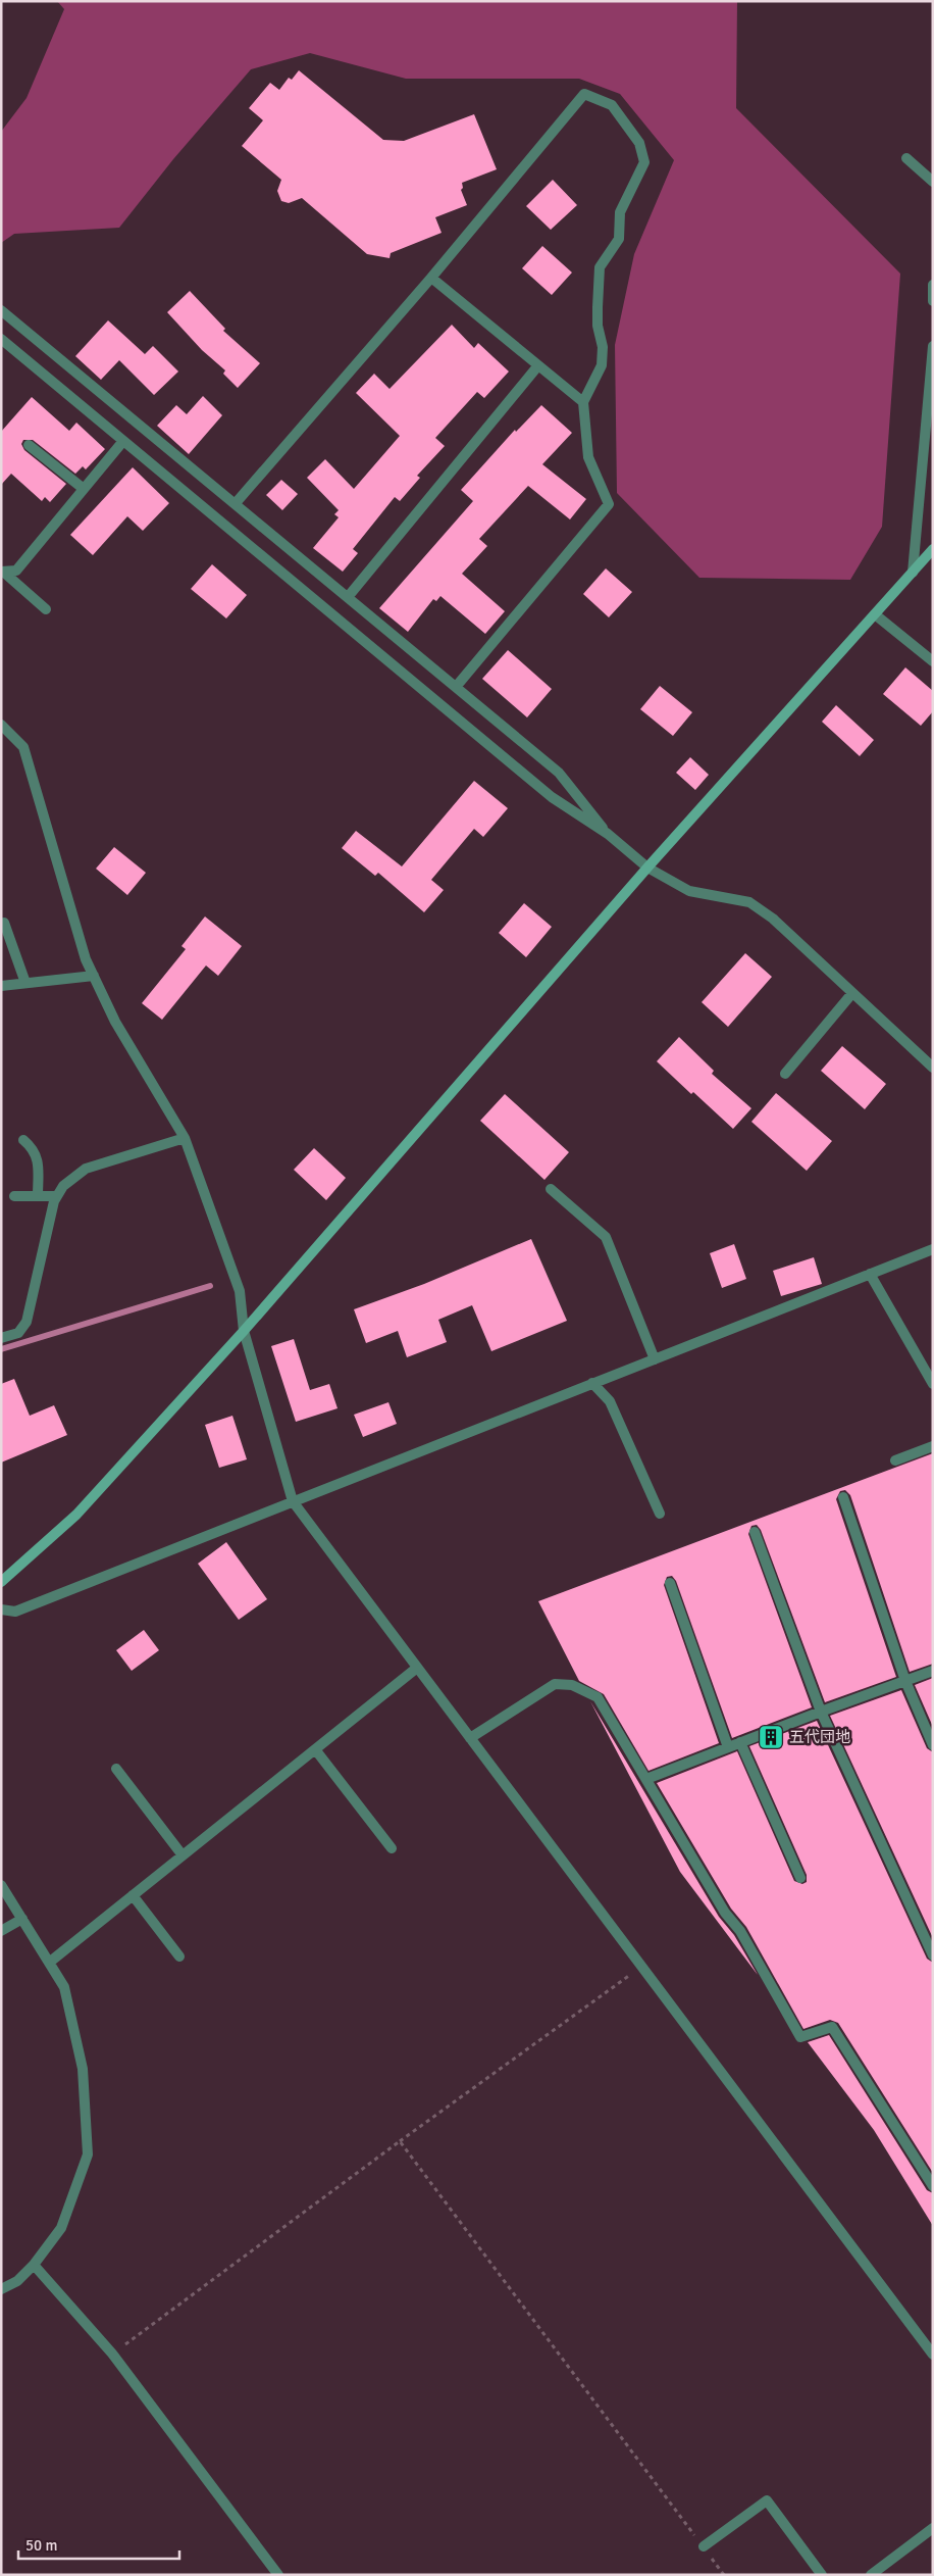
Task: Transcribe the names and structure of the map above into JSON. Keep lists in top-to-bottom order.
{
  "places": {
    "building": ["五代団地"]
  },
  "scale_bar": "50 m"
}
